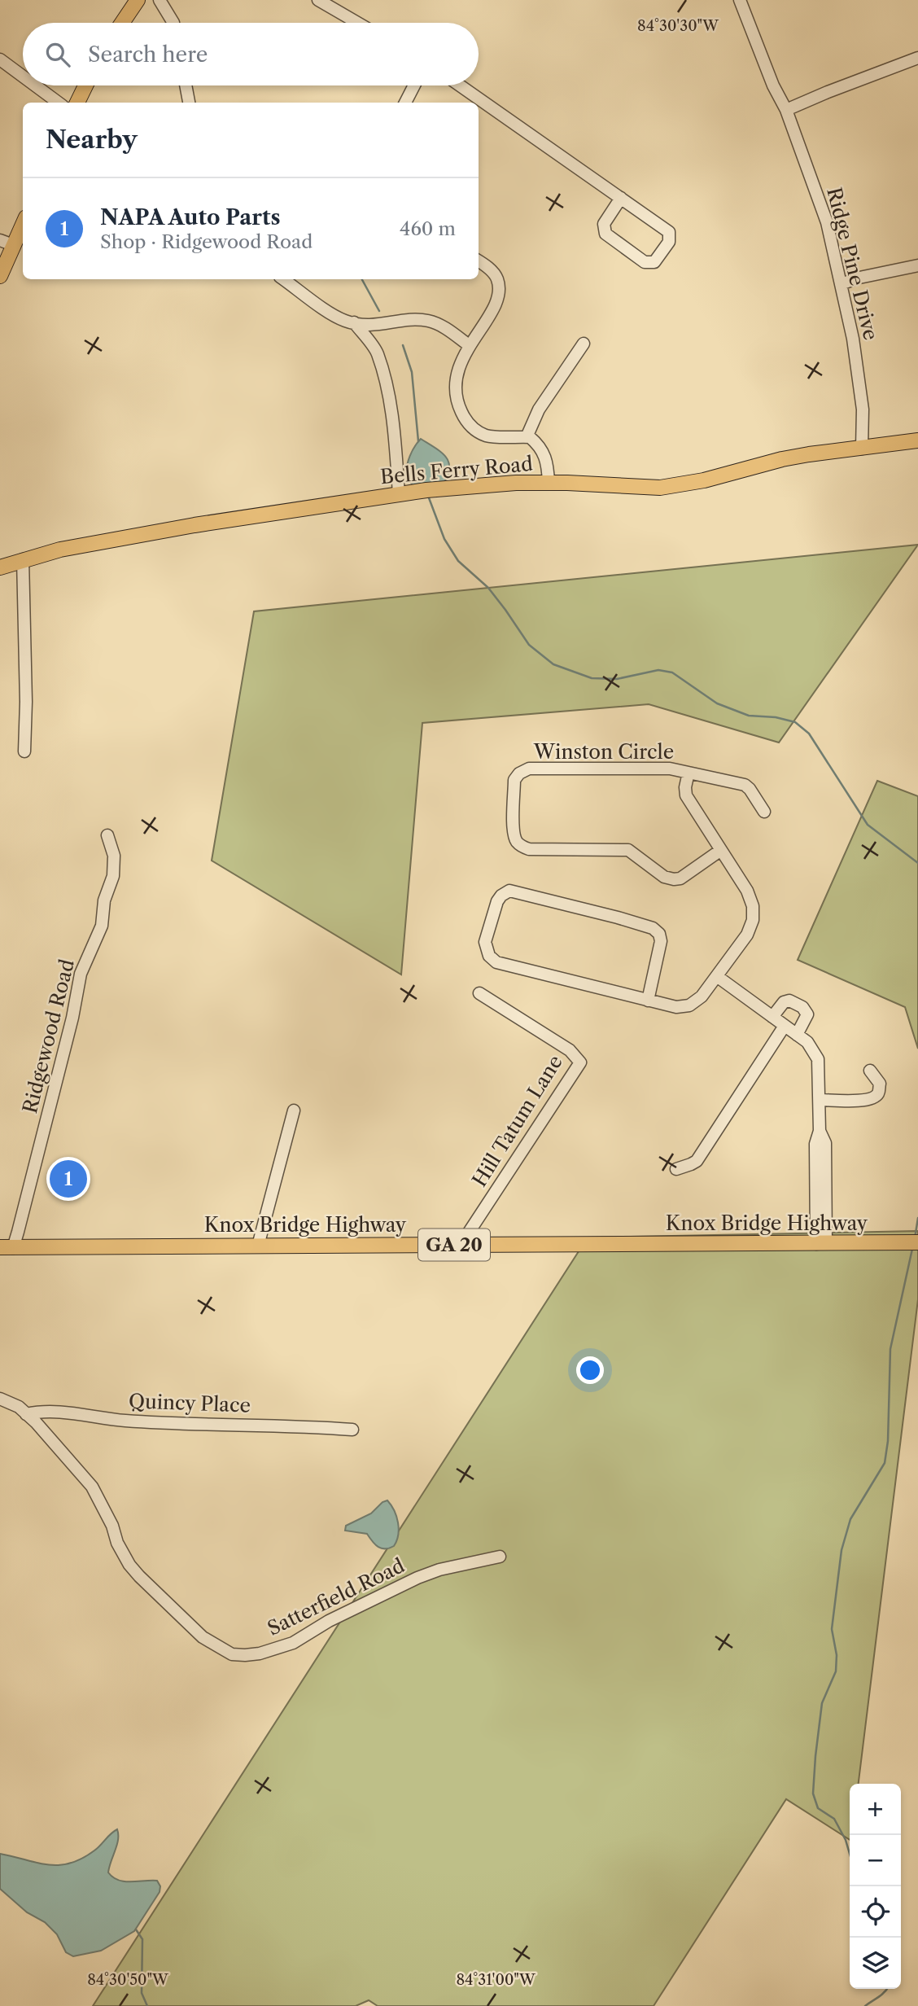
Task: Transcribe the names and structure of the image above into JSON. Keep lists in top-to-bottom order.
{
  "streets": {
    "main road": ["Bells Ferry Road", "Knox Bridge Highway", "GA 20"],
    "street": [
      "Ridge Pine Drive",
      "Winston Circle",
      "Ridgewood Road",
      "Hill Tatum Lane",
      "Quincy Place",
      "Satterfield Road"
    ]
  },
  "crossings": [
    ["Ridge Pine Drive", "Bells Ferry Road"],
    ["Ridgewood Road", "Knox Bridge Highway"],
    ["Hill Tatum Lane", "Knox Bridge Highway"],
    ["Quincy Place", "Satterfield Road"]
  ],
  "page": {
    "search": "Search here",
    "heading": "Nearby",
    "list": [
      {
        "mark": "1",
        "name": "NAPA Auto Parts",
        "note": "Shop · Ridgewood Road",
        "value": "460 m"
      }
    ],
    "pins": "1",
    "map_buttons": ["+", "−"]
  },
  "coordinates": ["84°30'30\"W", "84°30'50\"W", "84°31'00\"W"]
}
